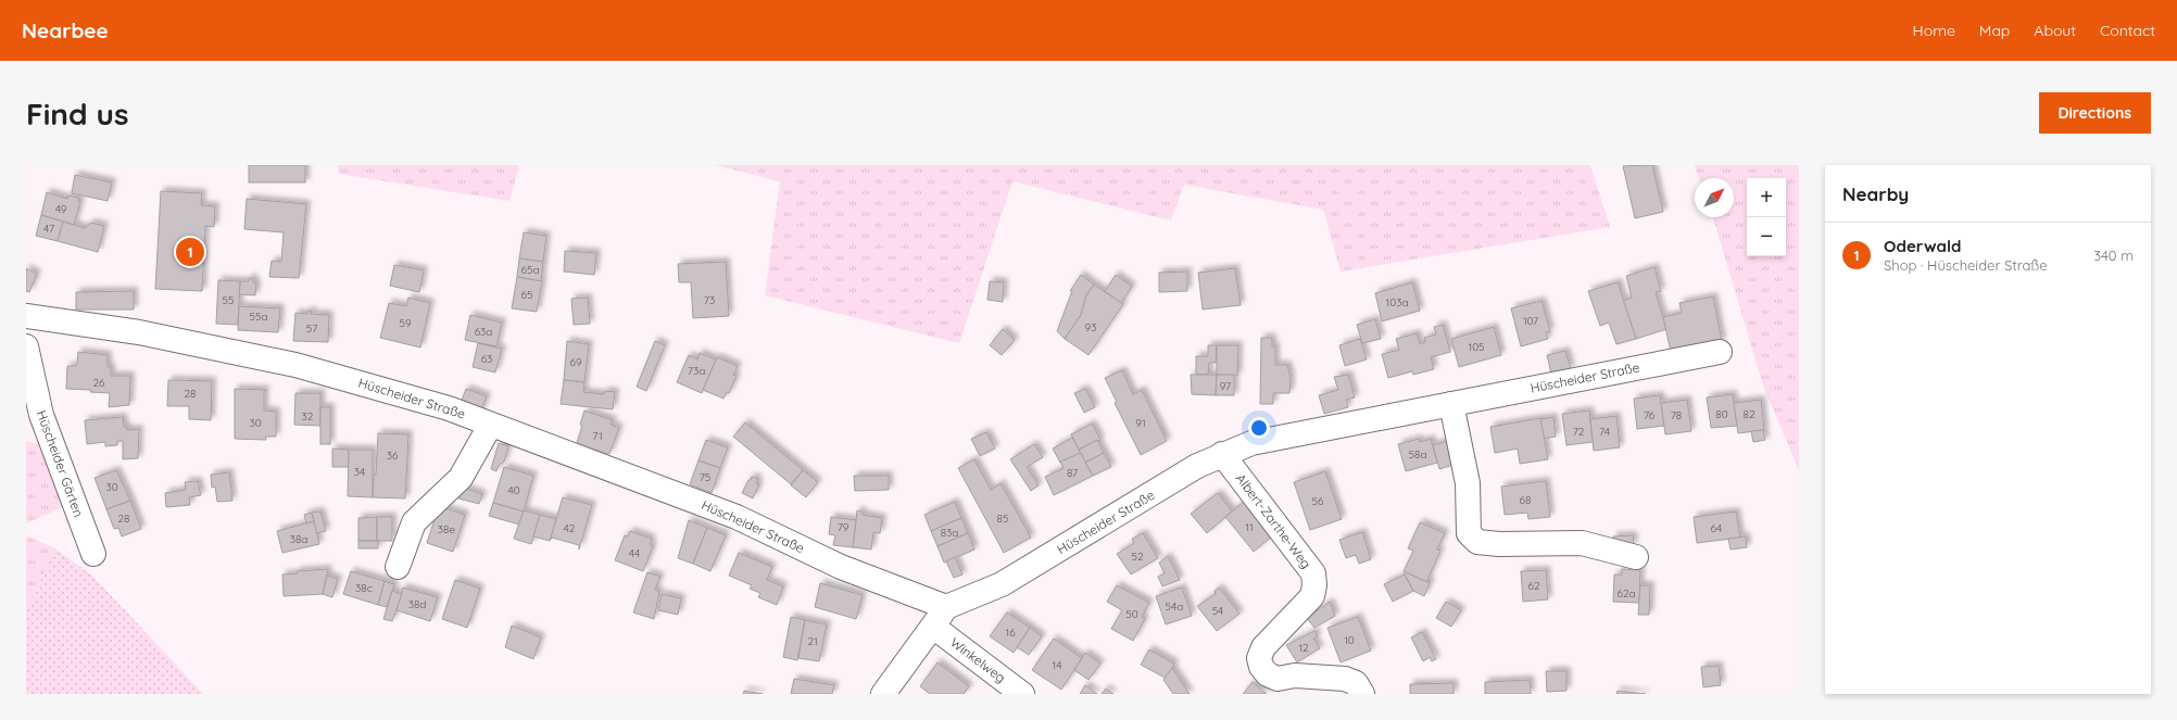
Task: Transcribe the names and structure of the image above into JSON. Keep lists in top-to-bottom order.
{
  "streets": {
    "street": [
      "Hüscheider Straße",
      "Hüscheider Gärten",
      "Albert-Zarthe-Weg",
      "Winkelweg"
    ]
  },
  "crossings": [
    ["Hüscheider Straße", "Albert-Zarthe-Weg"],
    ["Hüscheider Straße", "Winkelweg"]
  ],
  "house_numbers": [
    "49",
    "47",
    "65a",
    "65",
    "55",
    "73",
    "103a",
    "55a",
    "107",
    "59",
    "93",
    "57",
    "63a",
    "105",
    "63",
    "69",
    "73a",
    "26",
    "97",
    "28",
    "80",
    "82",
    "76",
    "78",
    "32",
    "30",
    "91",
    "72",
    "74",
    "71",
    "58a",
    "36",
    "34",
    "87",
    "75",
    "30",
    "40",
    "68",
    "56",
    "28",
    "85",
    "79",
    "11",
    "42",
    "64",
    "38e",
    "83a",
    "38a",
    "44",
    "52",
    "62",
    "38c",
    "62a",
    "38d",
    "54a",
    "54",
    "50",
    "16",
    "10",
    "21",
    "12",
    "14"
  ],
  "north": "top right",
  "page": {
    "header": "Nearbee",
    "nav": [
      "Home",
      "Map",
      "About",
      "Contact"
    ],
    "buttons": "Directions",
    "title": "Find us",
    "heading": "Nearby",
    "map_buttons": ["+", "−"],
    "list": [
      {
        "mark": "1",
        "name": "Oderwald",
        "note": "Shop · Hüscheider Straße",
        "value": "340 m"
      }
    ],
    "pins": "1"
  }
}
